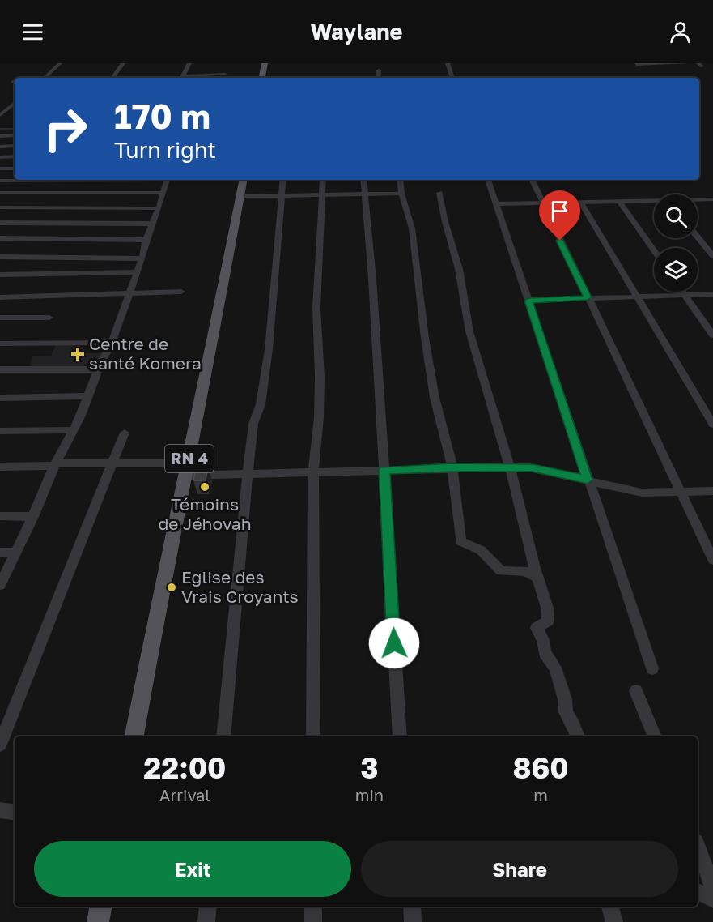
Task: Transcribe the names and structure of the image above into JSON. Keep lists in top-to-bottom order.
{
  "streets": {
    "main road": ["RN 4"]
  },
  "places": {
    "health": ["Centre de santé Komera"],
    "other": ["Témoins de Jéhovah", "Eglise des Vrais Croyants"]
  },
  "page": {
    "header": "Waylane",
    "turn": ["170 m", "Turn right"],
    "eta": [
      "22:00",
      "Arrival",
      "3",
      "min",
      "860",
      "m"
    ],
    "buttons": ["Exit", "Share"]
  }
}
